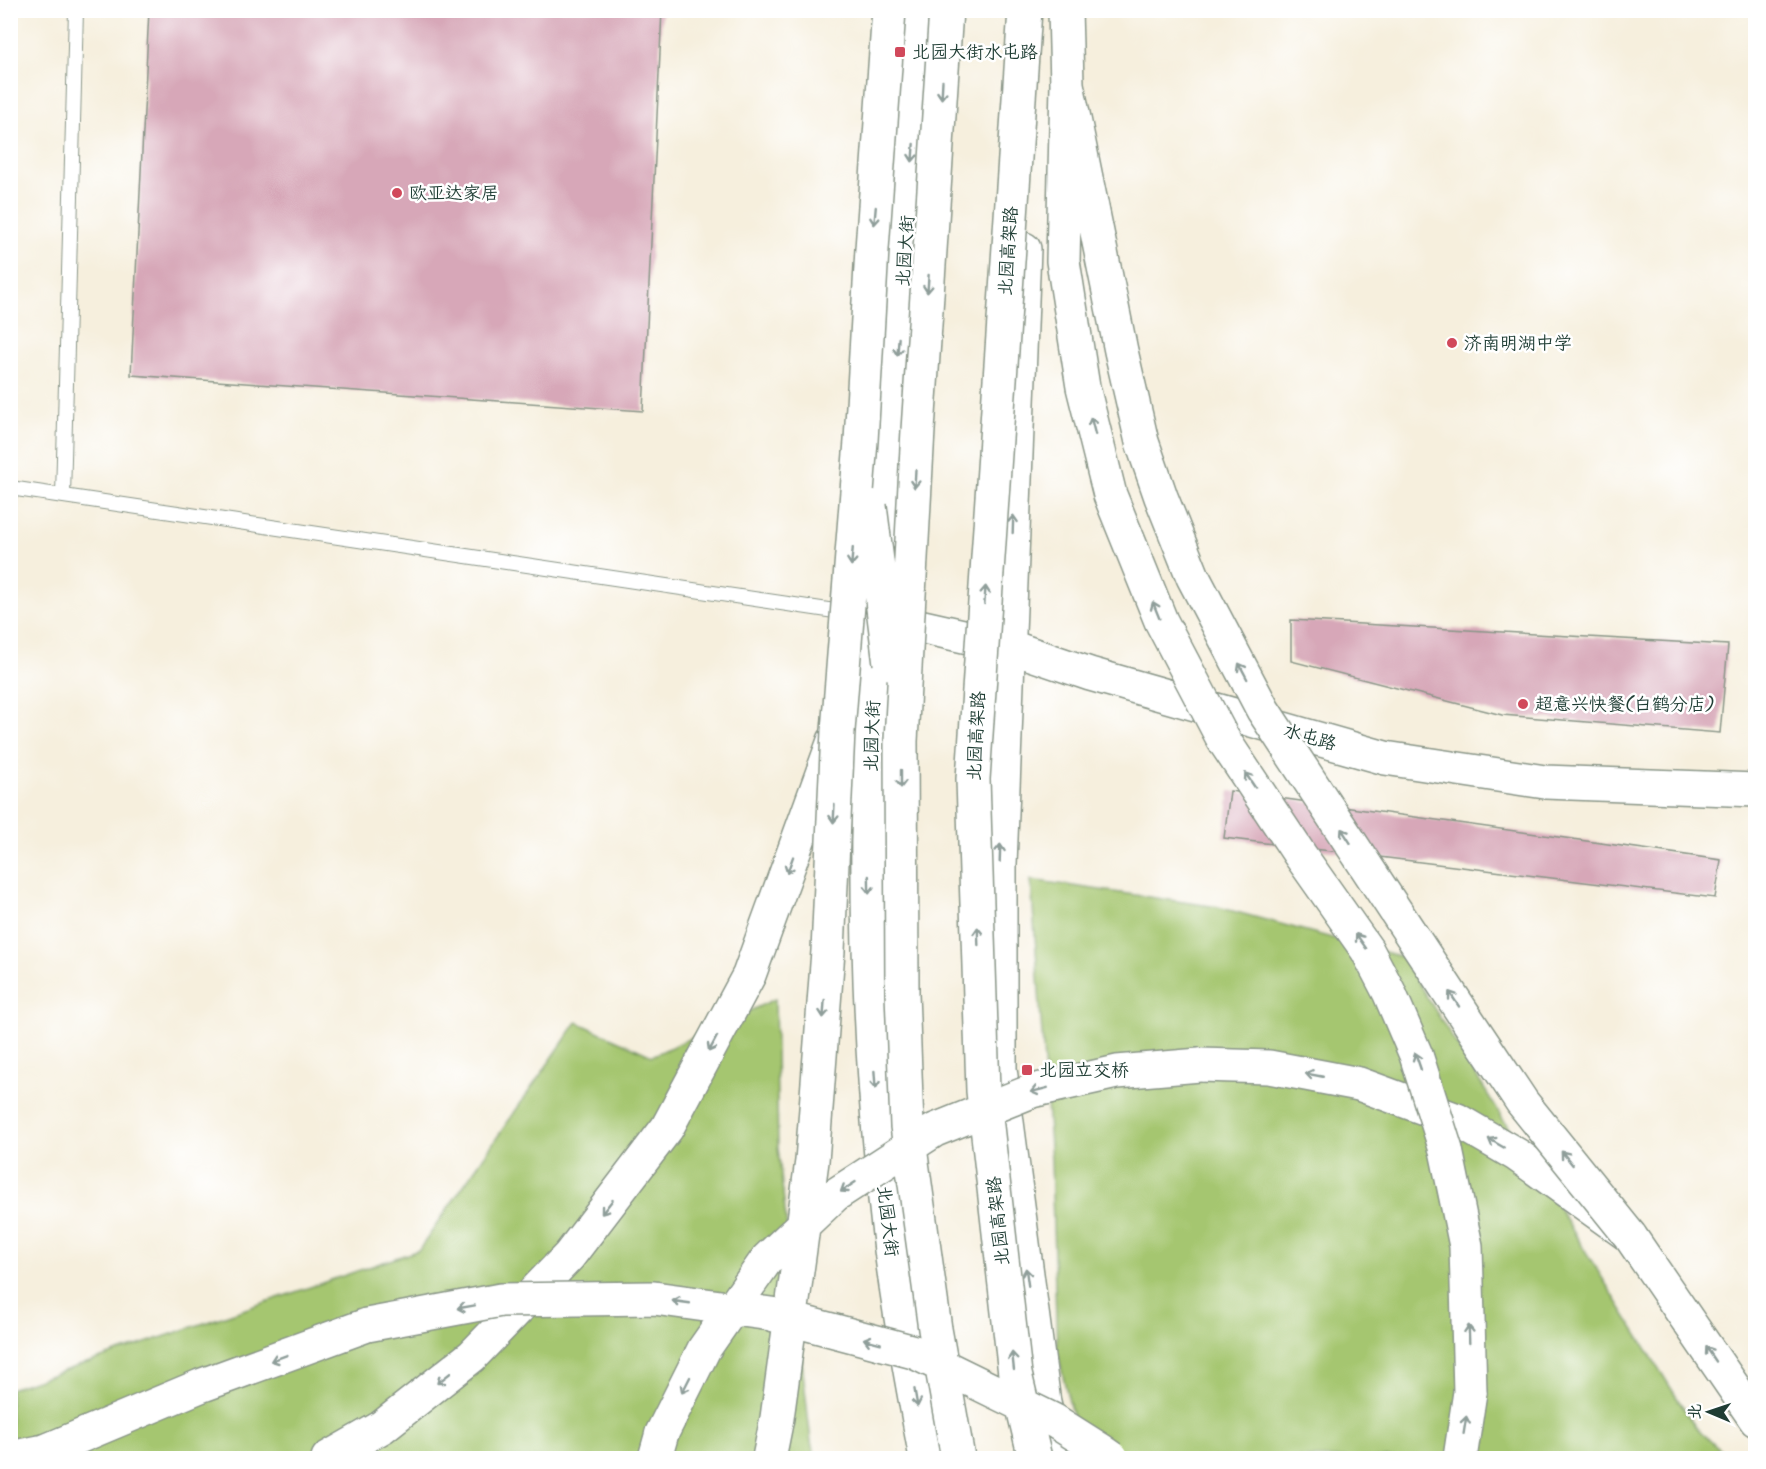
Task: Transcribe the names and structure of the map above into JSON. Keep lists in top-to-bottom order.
{
  "streets": {
    "main road": ["北园大街", "北园高架路", "水屯路"]
  },
  "crossings": [
    ["北园大街", "水屯路"]
  ],
  "places": {
    "transit": ["北园大街水屯路", "北园立交桥"],
    "other": ["欧亚达家居", "济南明湖中学", "超意兴快餐(白鹤分店)"]
  },
  "north": "left"
}
